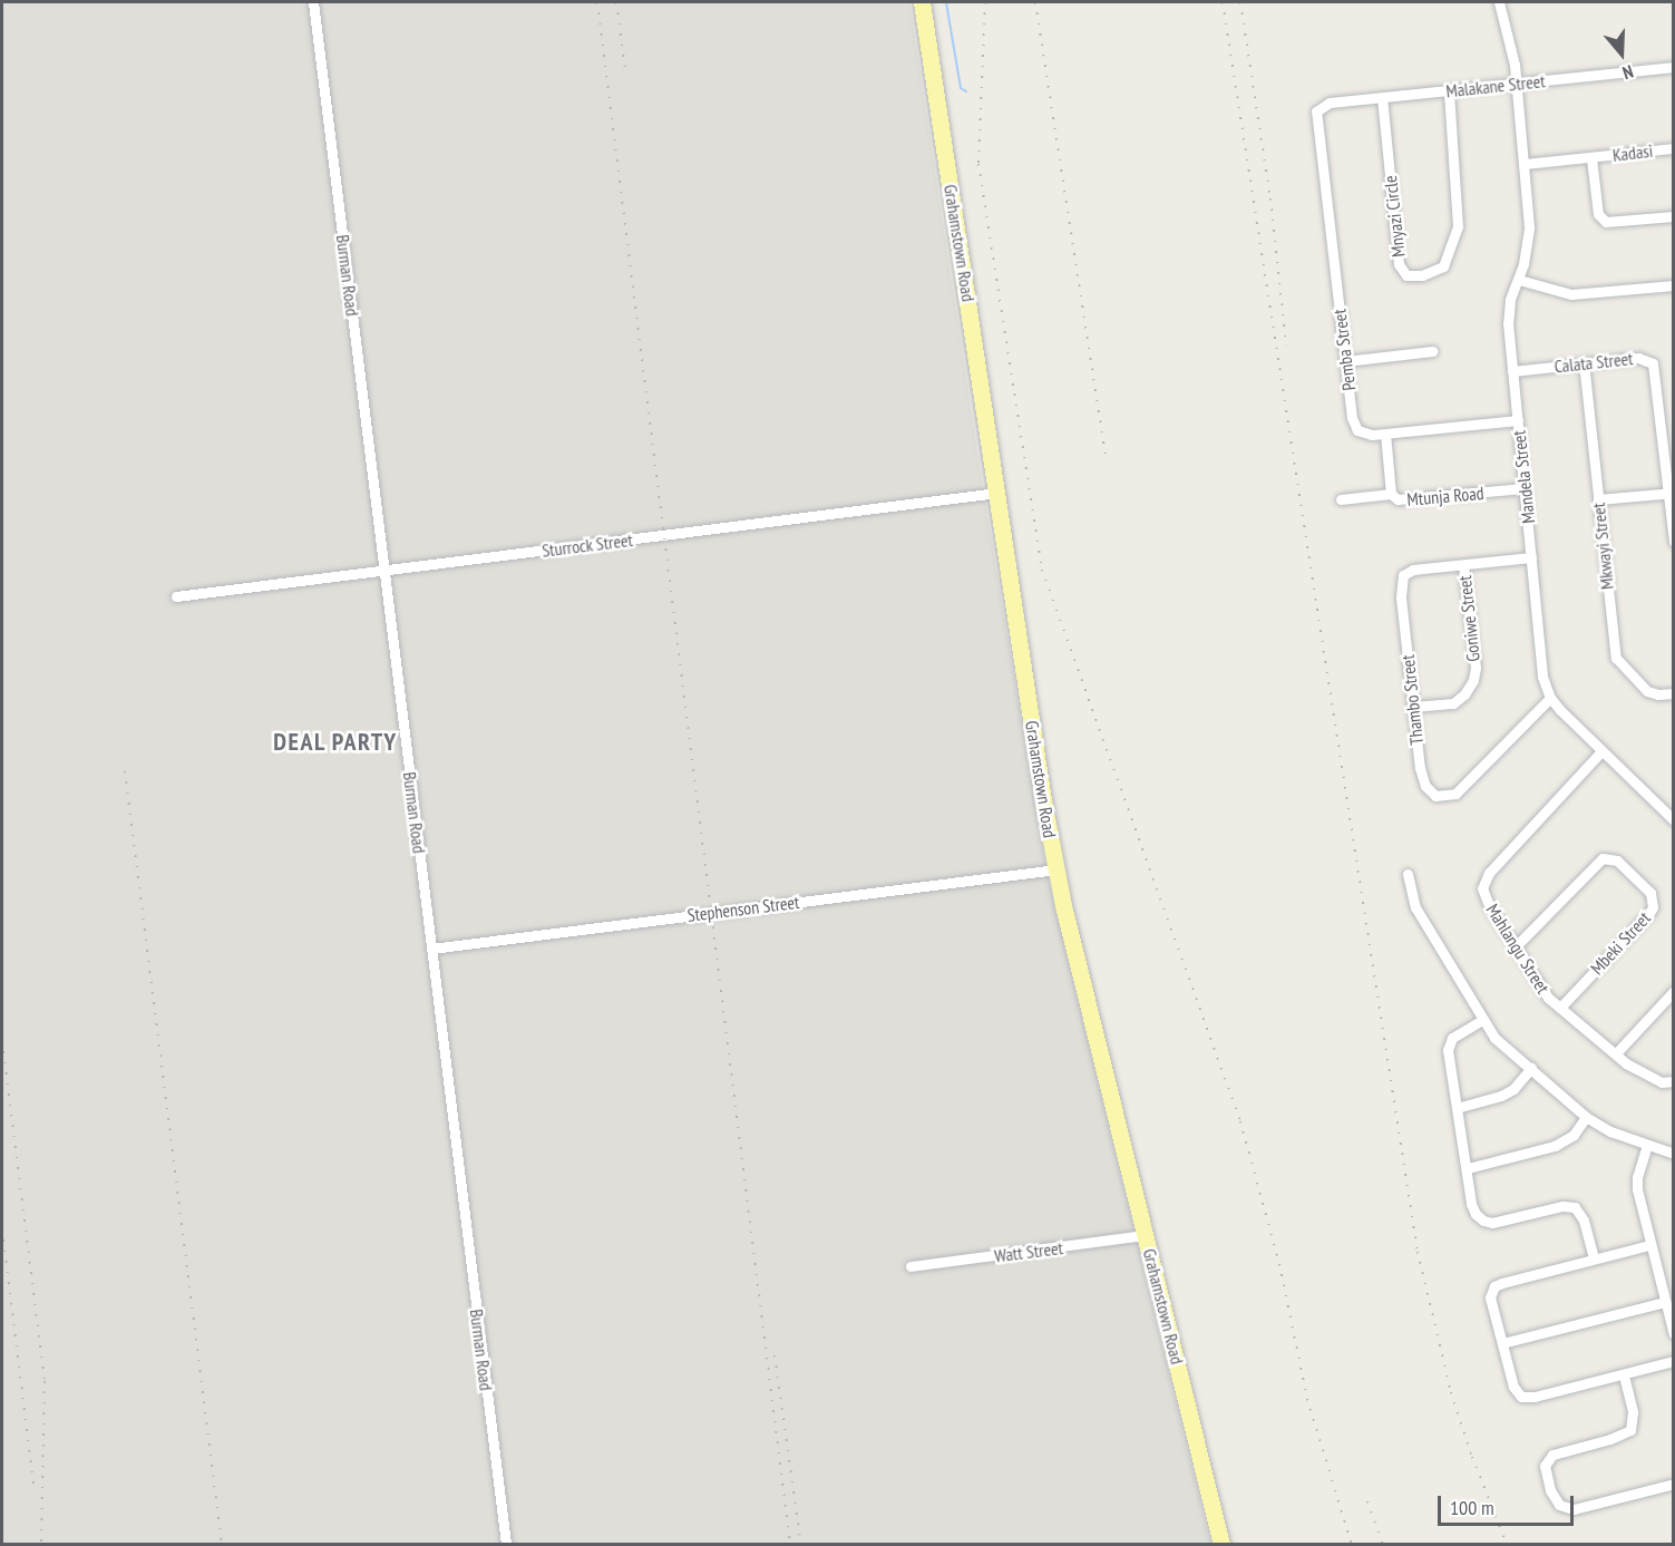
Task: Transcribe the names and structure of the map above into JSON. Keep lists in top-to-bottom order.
{
  "streets": {
    "main road": ["Grahamstown Road"],
    "street": [
      "Malakane Street",
      "Kadasi",
      "Mnyazi Circle",
      "Burman Road",
      "Pemba Street",
      "Calata Street",
      "Mandela Street",
      "Mtunja Road",
      "Sturrock Street",
      "Mkwayi Street",
      "Goniwe Street",
      "Thambo Street",
      "Stephenson Street",
      "Mbeki Street",
      "Mahlangu Street",
      "Watt Street"
    ]
  },
  "crossings": [
    ["Malakane Street", "Mnyazi Circle"],
    ["Malakane Street", "Pemba Street"],
    ["Malakane Street", "Mandela Street"],
    ["Kadasi", "Mandela Street"],
    ["Grahamstown Road", "Sturrock Street"],
    ["Grahamstown Road", "Stephenson Street"],
    ["Grahamstown Road", "Watt Street"],
    ["Burman Road", "Sturrock Street"],
    ["Burman Road", "Stephenson Street"],
    ["Pemba Street", "Mandela Street"],
    ["Pemba Street", "Mtunja Road"],
    ["Calata Street", "Mandela Street"],
    ["Calata Street", "Mkwayi Street"],
    ["Mandela Street", "Mtunja Road"],
    ["Mandela Street", "Thambo Street"],
    ["Mandela Street", "Mahlangu Street"],
    ["Goniwe Street", "Thambo Street"],
    ["Mbeki Street", "Mahlangu Street"]
  ],
  "districts": ["DEAL PARTY"],
  "scale_bar": "100 m",
  "north": "bottom"
}
